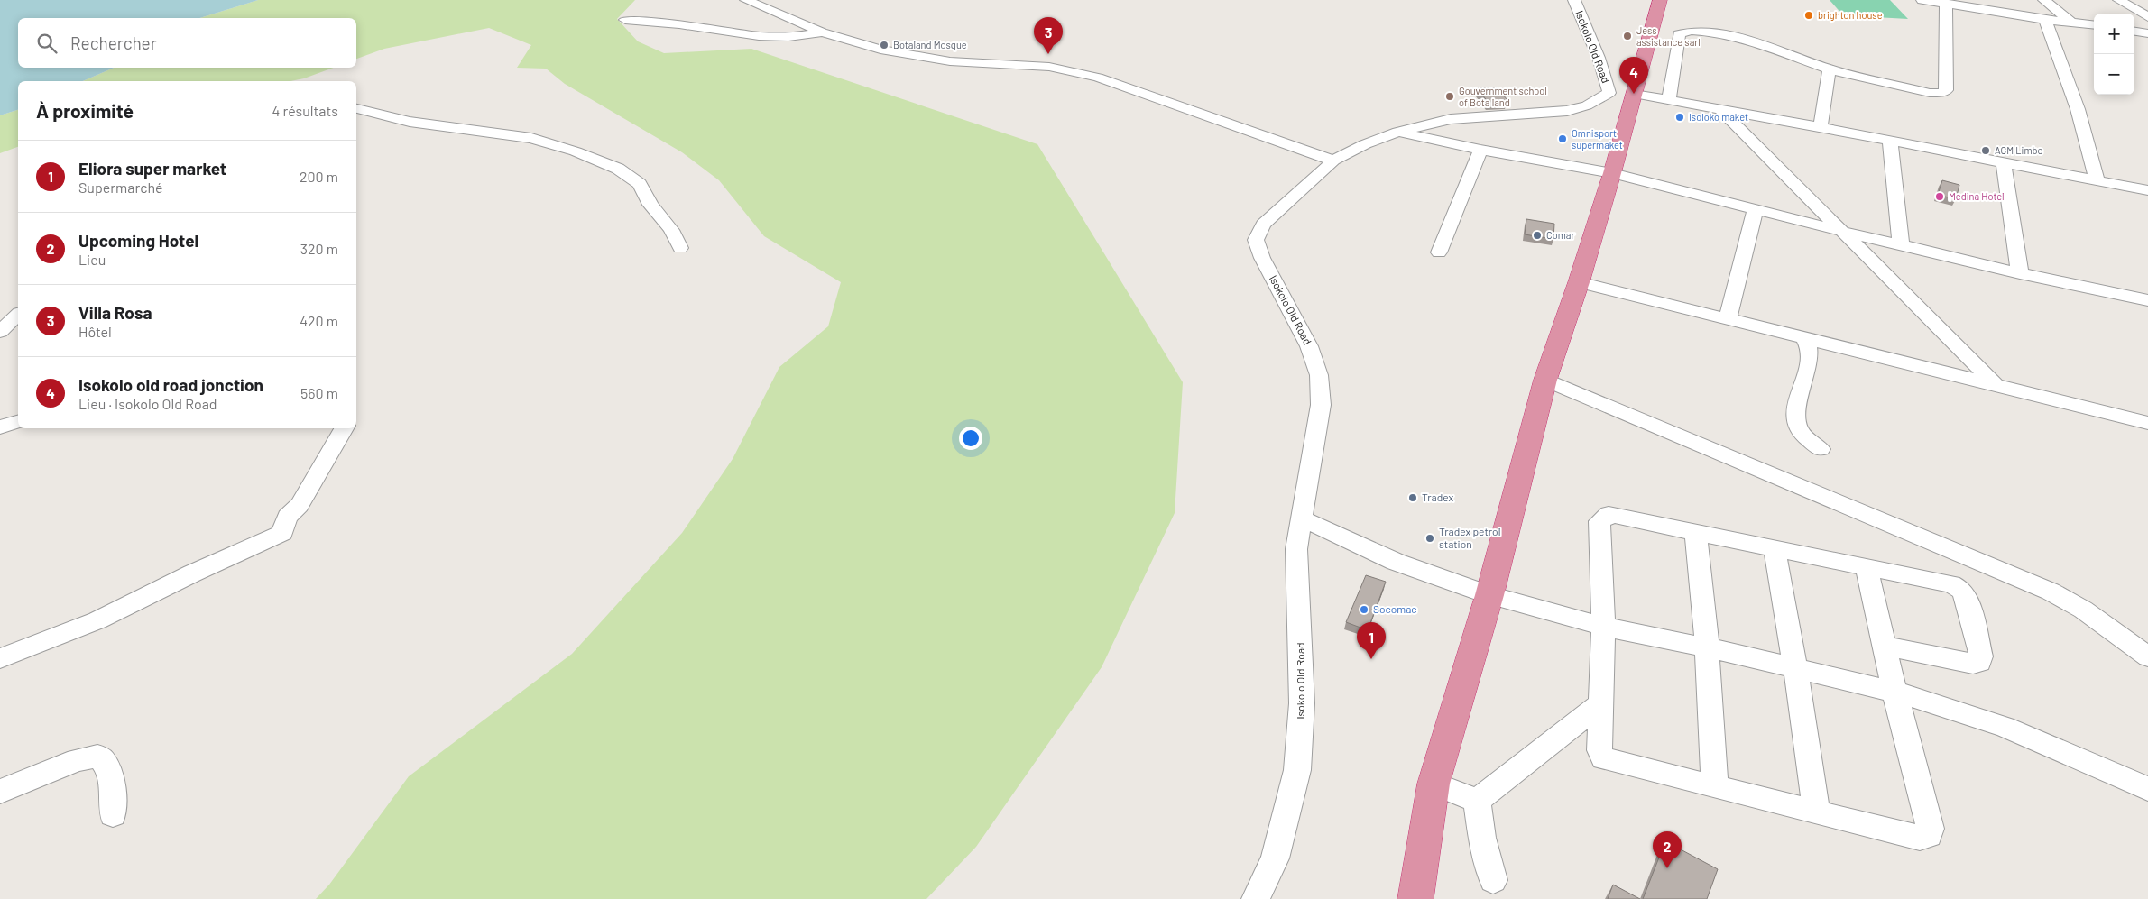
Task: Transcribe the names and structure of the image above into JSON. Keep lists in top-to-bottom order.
{
  "streets": {
    "street": ["Isokolo Old Road"]
  },
  "places": [
    "brighton house",
    "Jess assistance sarl",
    "Botaland Mosque",
    "Gouvernment school of Bota land",
    "Isoloko maket",
    "Omnisport supermaket",
    "AGM Limbe",
    "Medina Hotel",
    "Comar",
    "Tradex",
    "Tradex petrol station",
    "Socomac"
  ],
  "page": {
    "map_buttons": ["+", "−"],
    "pins": [
      "3",
      "4",
      "1",
      "2"
    ],
    "search": "Rechercher",
    "heading": ["À proximité", "4 résultats"],
    "list": [
      {
        "mark": "1",
        "name": "Eliora super market",
        "note": "Supermarché",
        "value": "200 m"
      },
      {
        "mark": "2",
        "name": "Upcoming Hotel",
        "note": "Lieu",
        "value": "320 m"
      },
      {
        "mark": "3",
        "name": "Villa Rosa",
        "note": "Hôtel",
        "value": "420 m"
      },
      {
        "mark": "4",
        "name": "Isokolo old road jonction",
        "note": "Lieu · Isokolo Old Road",
        "value": "560 m"
      }
    ]
  }
}
